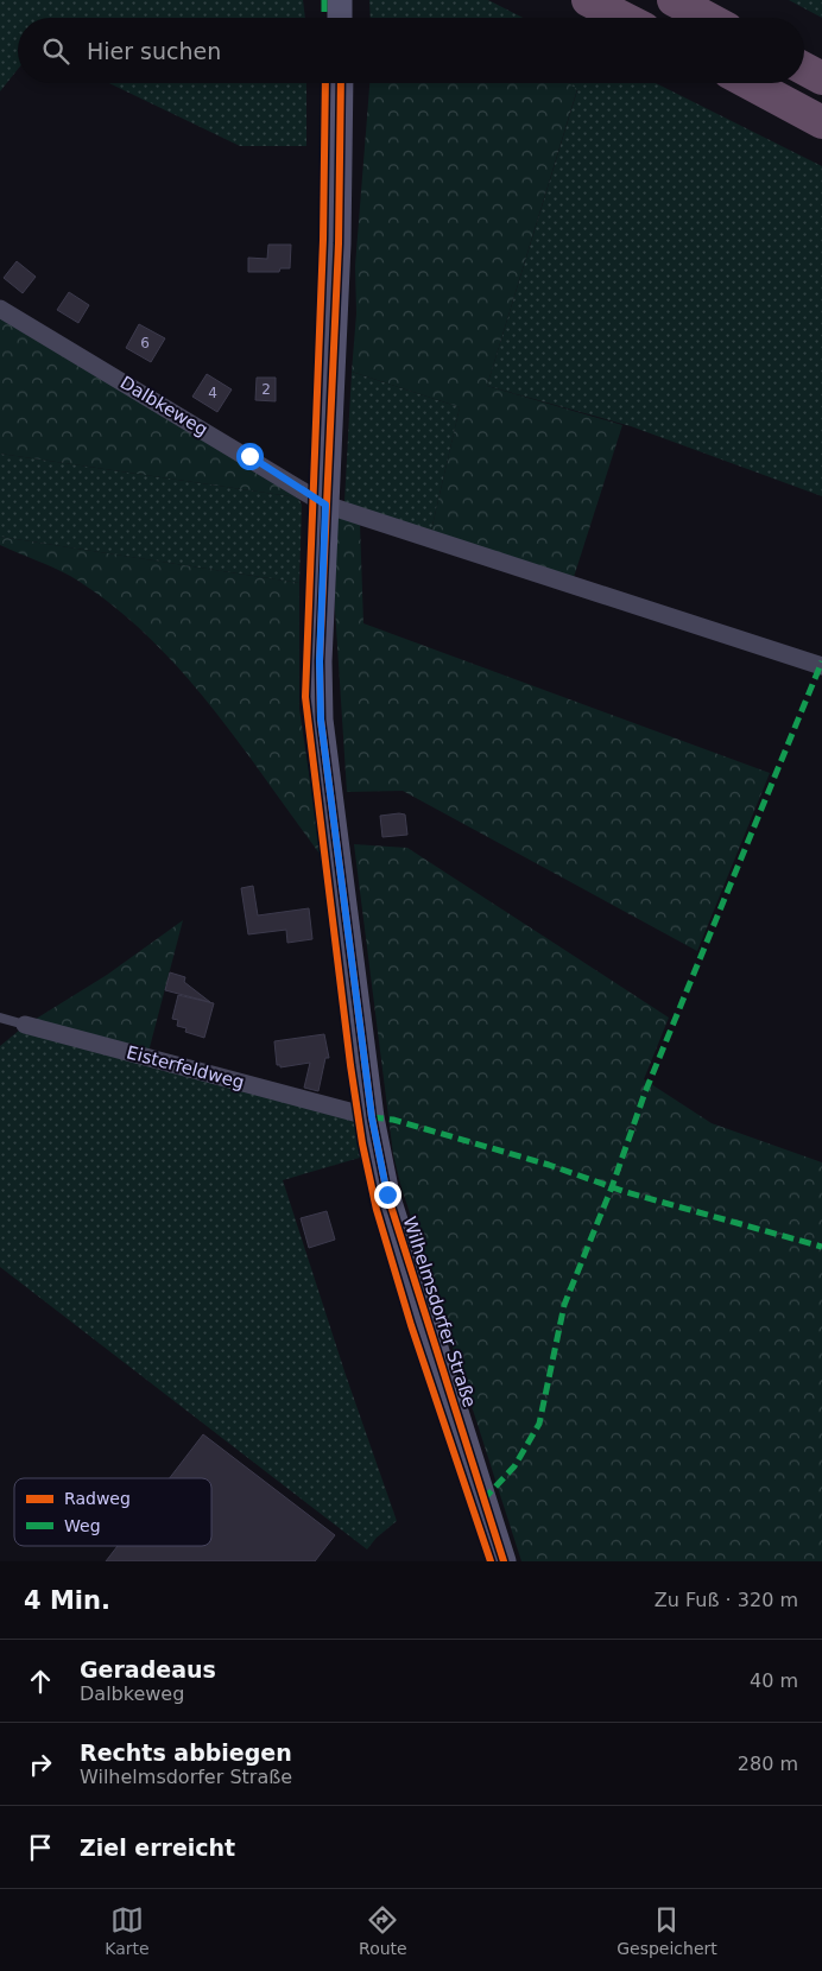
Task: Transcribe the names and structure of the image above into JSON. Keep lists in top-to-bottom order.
{
  "streets": {
    "street": ["Dalbkeweg", "Eisterfeldweg", "Wilhelmsdorfer Straße"]
  },
  "crossings": [
    ["Dalbkeweg", "Wilhelmsdorfer Straße"],
    ["Eisterfeldweg", "Wilhelmsdorfer Straße"]
  ],
  "house_numbers": ["6", "2", "4"],
  "legend": ["Radweg", "Weg"],
  "page": {
    "search": "Hier suchen",
    "heading": ["4 Min.", "Zu Fuß · 320 m"],
    "list": [
      ["Geradeaus", "Dalbkeweg", "40 m"],
      ["Rechts abbiegen", "Wilhelmsdorfer Straße", "280 m"],
      "Ziel erreicht"
    ],
    "nav": ["Karte", "Route", "Gespeichert"]
  }
}
